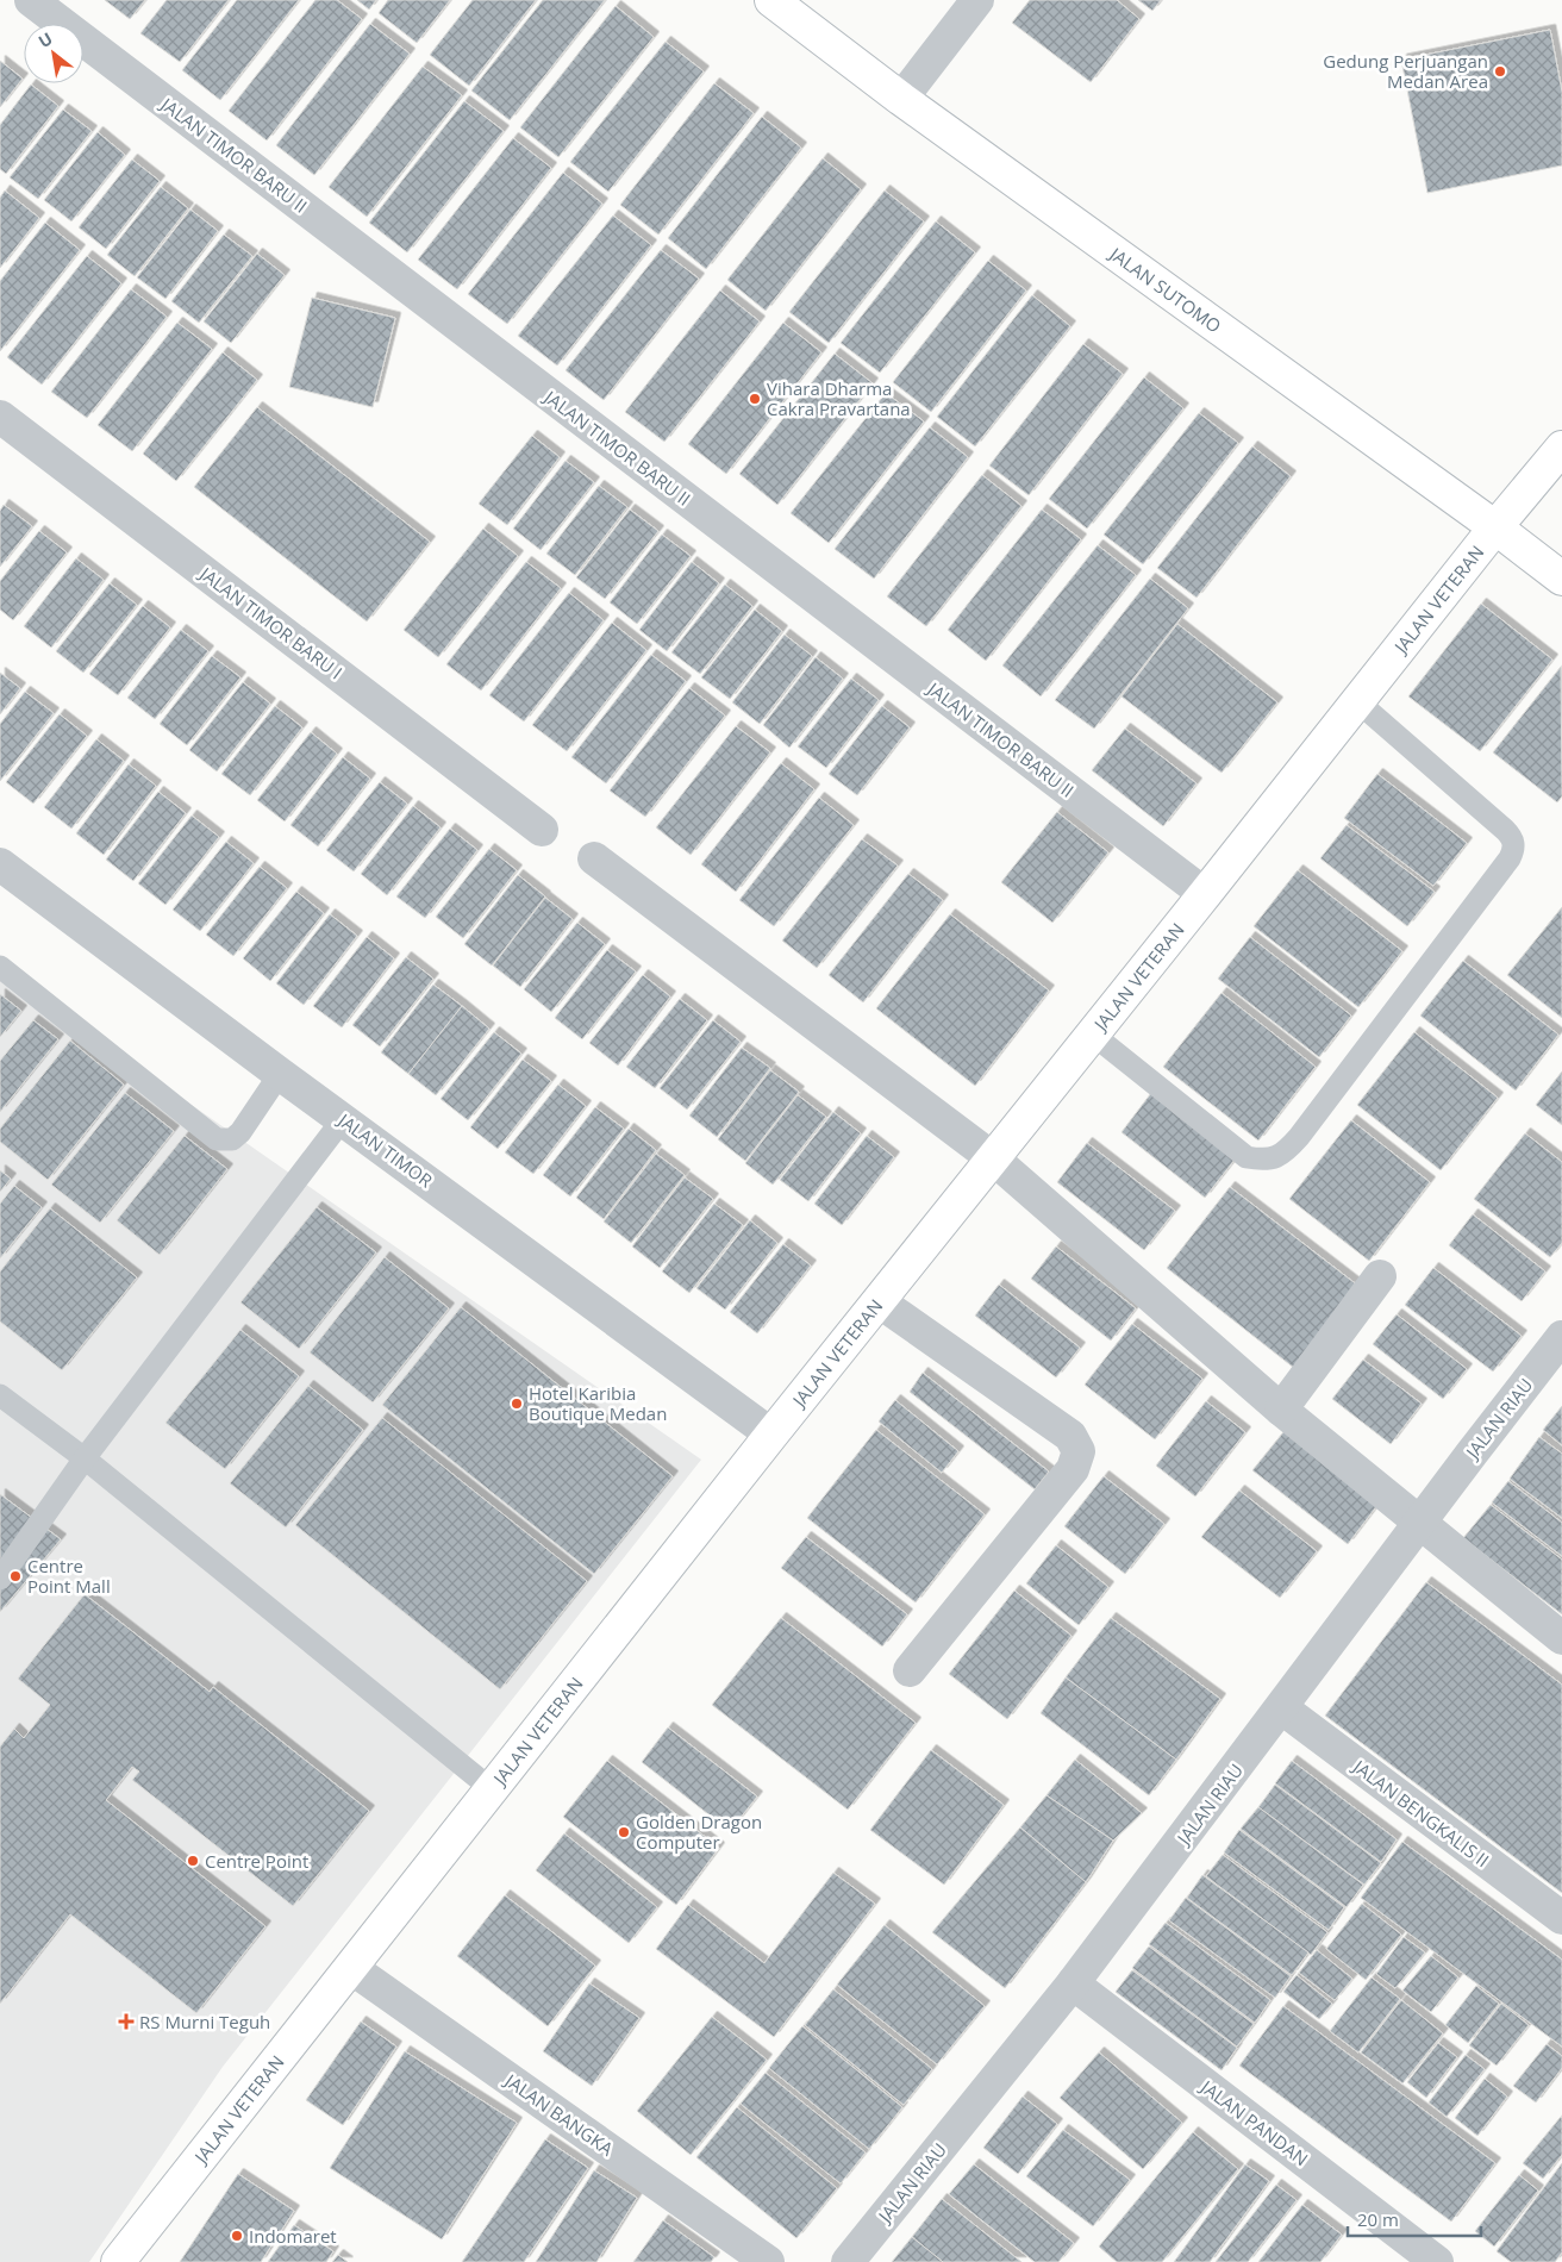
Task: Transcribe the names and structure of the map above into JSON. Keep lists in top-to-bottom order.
{
  "streets": {
    "street": [
      "JALAN TIMOR BARU II",
      "JALAN SUTOMO",
      "JALAN VETERAN",
      "JALAN TIMOR BARU I",
      "JALAN TIMOR",
      "JALAN RIAU",
      "JALAN BENGKALIS II",
      "JALAN BANGKA",
      "JALAN PANDAN"
    ]
  },
  "crossings": [
    ["JALAN TIMOR BARU II", "JALAN VETERAN"],
    ["JALAN SUTOMO", "JALAN VETERAN"],
    ["JALAN VETERAN", "JALAN TIMOR"],
    ["JALAN VETERAN", "JALAN BANGKA"],
    ["JALAN RIAU", "JALAN BENGKALIS II"],
    ["JALAN RIAU", "JALAN PANDAN"]
  ],
  "places": {
    "other": [
      "Gedung Perjuangan Medan Area",
      "Vihara Dharma Cakra Pravartana",
      "Hotel Karibia Boutique Medan",
      "Centre Point Mall",
      "Golden Dragon Computer",
      "Centre Point",
      "Indomaret"
    ],
    "health": ["RS Murni Teguh"]
  },
  "scale_bar": "20 m",
  "north": "top left"
}
